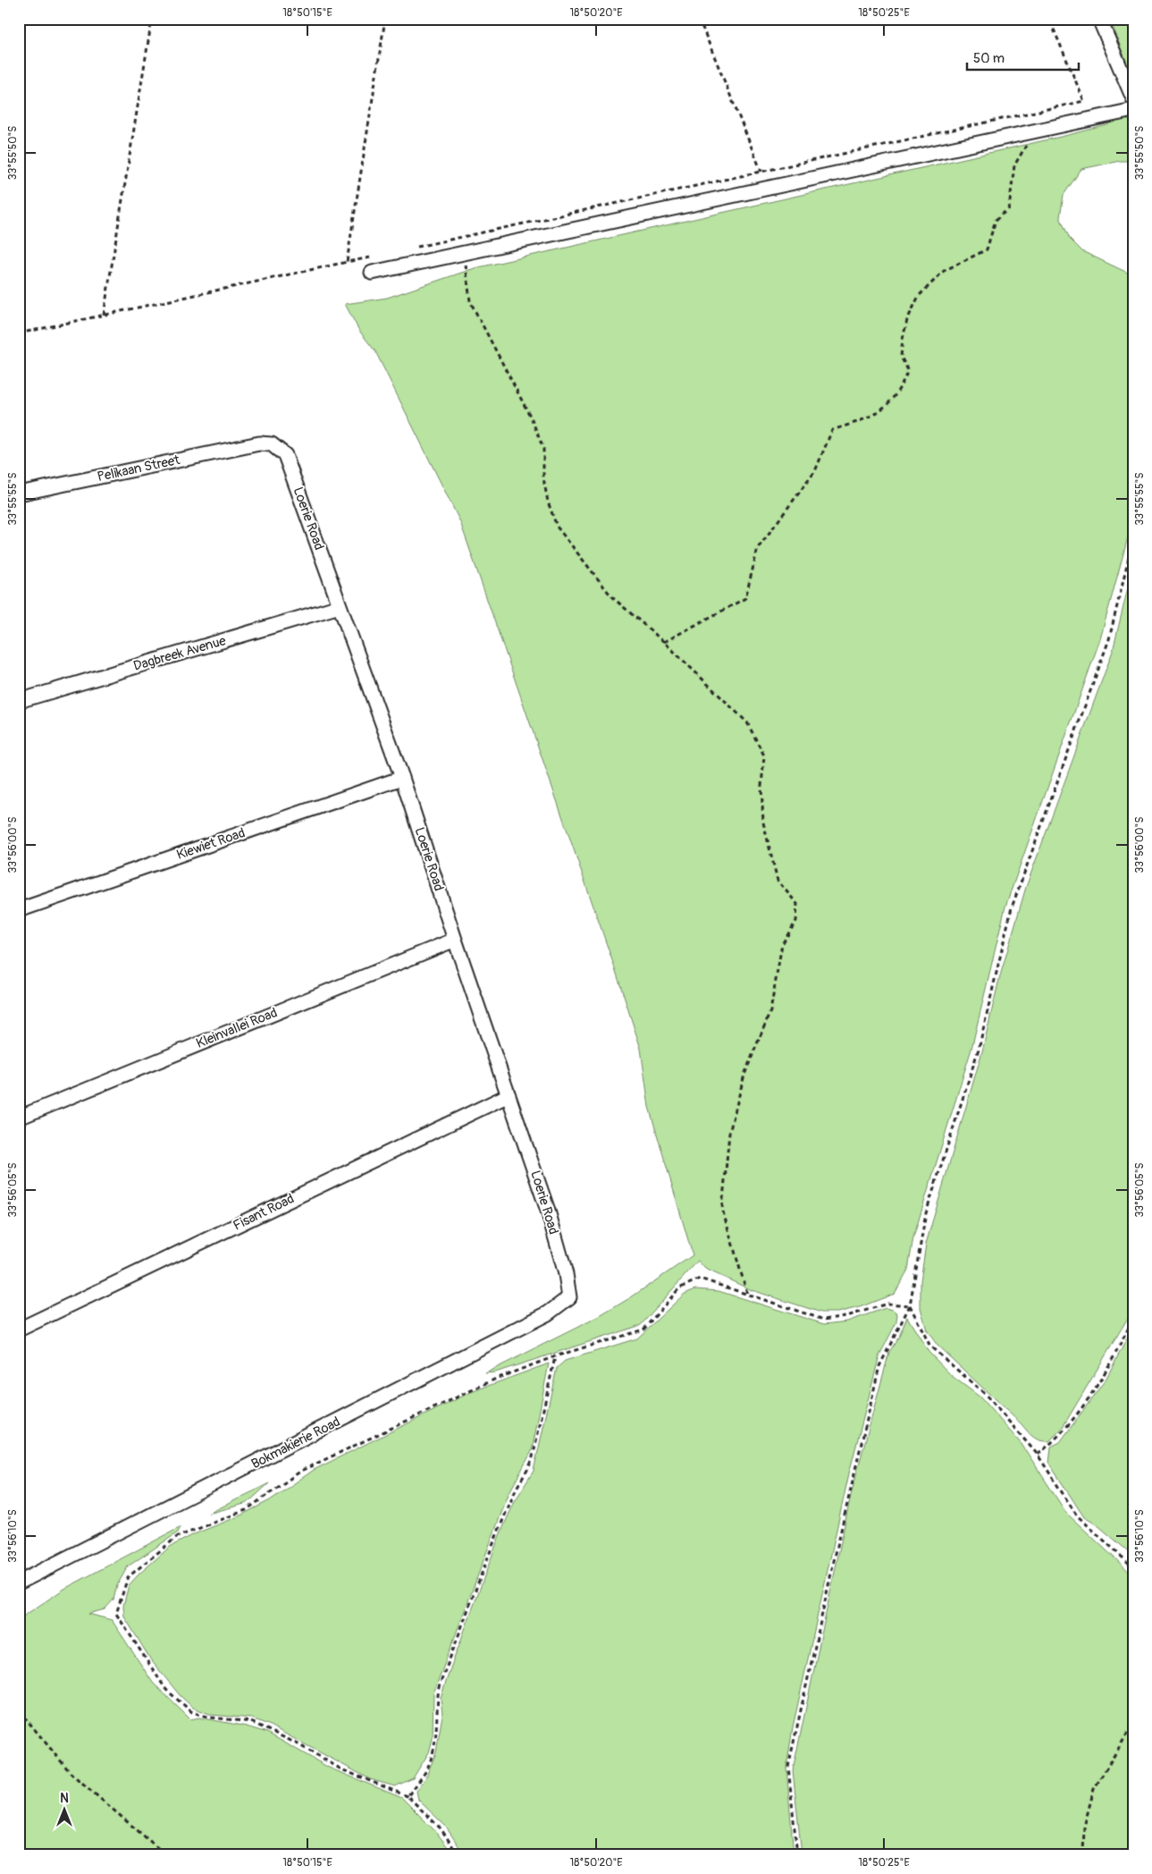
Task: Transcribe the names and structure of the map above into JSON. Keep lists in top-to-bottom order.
{
  "streets": {
    "street": [
      "Pelikaan Street",
      "Loerie Road",
      "Dagbreek Avenue",
      "Kiewiet Road",
      "Kleinvallei Road",
      "Fisant Road",
      "Bokmakierie Road"
    ]
  },
  "crossings": [
    ["Pelikaan Street", "Loerie Road"],
    ["Loerie Road", "Dagbreek Avenue"],
    ["Loerie Road", "Kiewiet Road"],
    ["Loerie Road", "Kleinvallei Road"],
    ["Loerie Road", "Fisant Road"],
    ["Loerie Road", "Bokmakierie Road"]
  ],
  "scale_bar": "50 m",
  "north": "top",
  "coordinates": [
    "18°50'15\"E",
    "18°50'20\"E",
    "18°50'25\"E",
    "33°55'50\"S",
    "33°55'55\"S",
    "33°56'00\"S",
    "33°56'05\"S",
    "33°56'10\"S"
  ]
}
